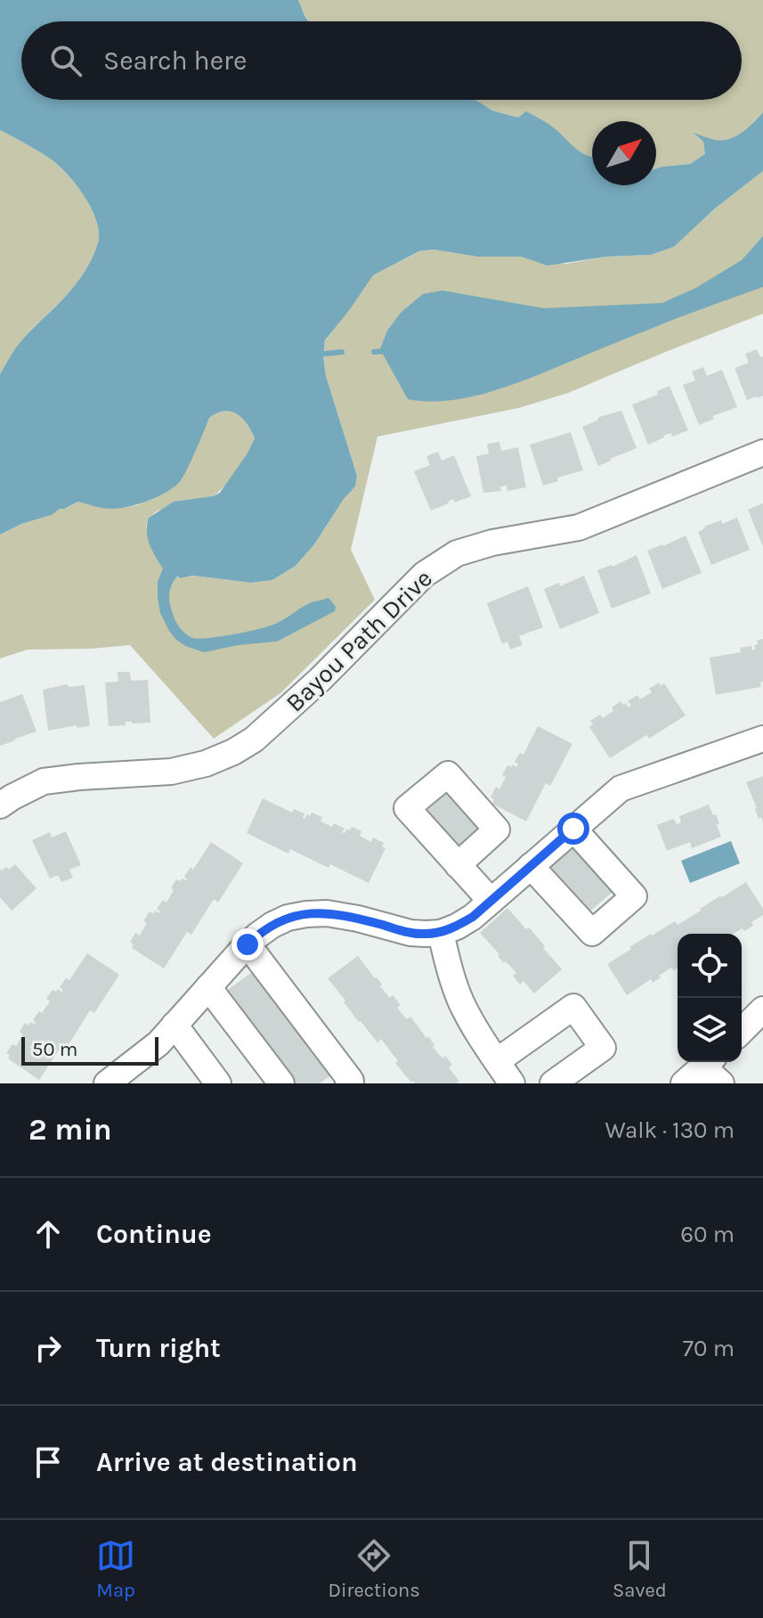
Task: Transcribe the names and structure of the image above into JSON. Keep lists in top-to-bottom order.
{
  "streets": {
    "street": ["Bayou Path Drive"]
  },
  "scale_bar": "50 m",
  "north": "top right",
  "page": {
    "search": "Search here",
    "scale": "50 m",
    "heading": ["2 min", "Walk · 130 m"],
    "list": [
      ["Continue", "60 m"],
      ["Turn right", "70 m"],
      "Arrive at destination"
    ],
    "nav": ["Map", "Directions", "Saved"]
  }
}
